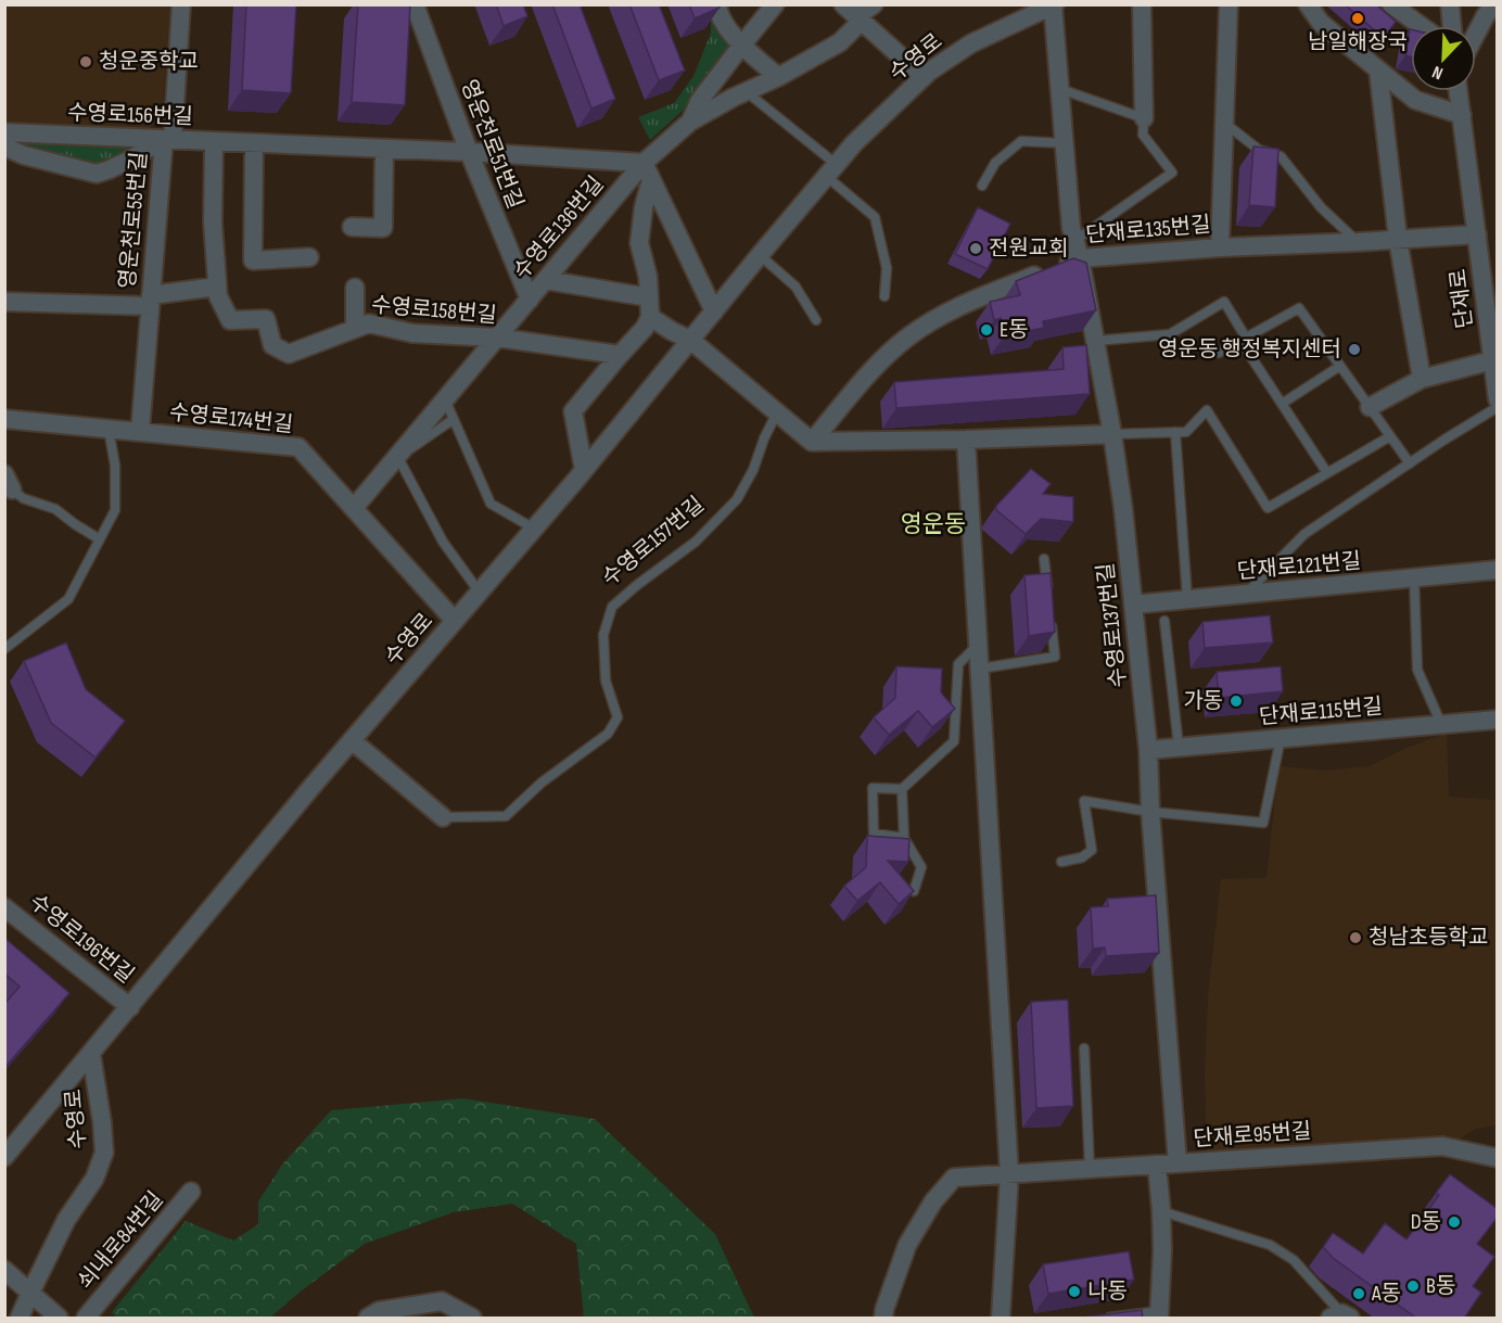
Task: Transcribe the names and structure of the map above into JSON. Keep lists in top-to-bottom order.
{
  "streets": {
    "street": [
      "수영로",
      "수영로156번길",
      "영운천로51번길",
      "영운천로55번길",
      "수영로136번길",
      "단재로135번길",
      "단재로",
      "수영로158번길",
      "수영로174번길",
      "단재로121번길",
      "수영로137번길",
      "단재로115번길",
      "수영로196번길",
      "단재로95번길",
      "쇠내로84번길"
    ],
    "lane": ["수영로157번길"]
  },
  "crossings": [
    ["수영로", "수영로174번길"],
    ["수영로", "수영로137번길"],
    ["수영로", "수영로196번길"],
    ["수영로156번길", "영운천로51번길"],
    ["수영로156번길", "영운천로55번길"],
    ["수영로156번길", "수영로136번길"],
    ["영운천로51번길", "수영로136번길"],
    ["영운천로55번길", "수영로174번길"],
    ["수영로136번길", "수영로158번길"],
    ["수영로136번길", "수영로174번길"],
    ["단재로135번길", "단재로"],
    ["단재로135번길", "수영로137번길"],
    ["단재로121번길", "수영로137번길"],
    ["수영로137번길", "단재로115번길"],
    ["수영로137번길", "단재로95번길"]
  ],
  "districts": ["영운동"],
  "places": [
    "남일해장국",
    "청운중학교",
    "전원교회",
    "E동",
    "영운동 행정복지센터",
    "가동",
    "청남초등학교",
    "D동",
    "B동",
    "나동",
    "A동"
  ],
  "north": "bottom left"
}
